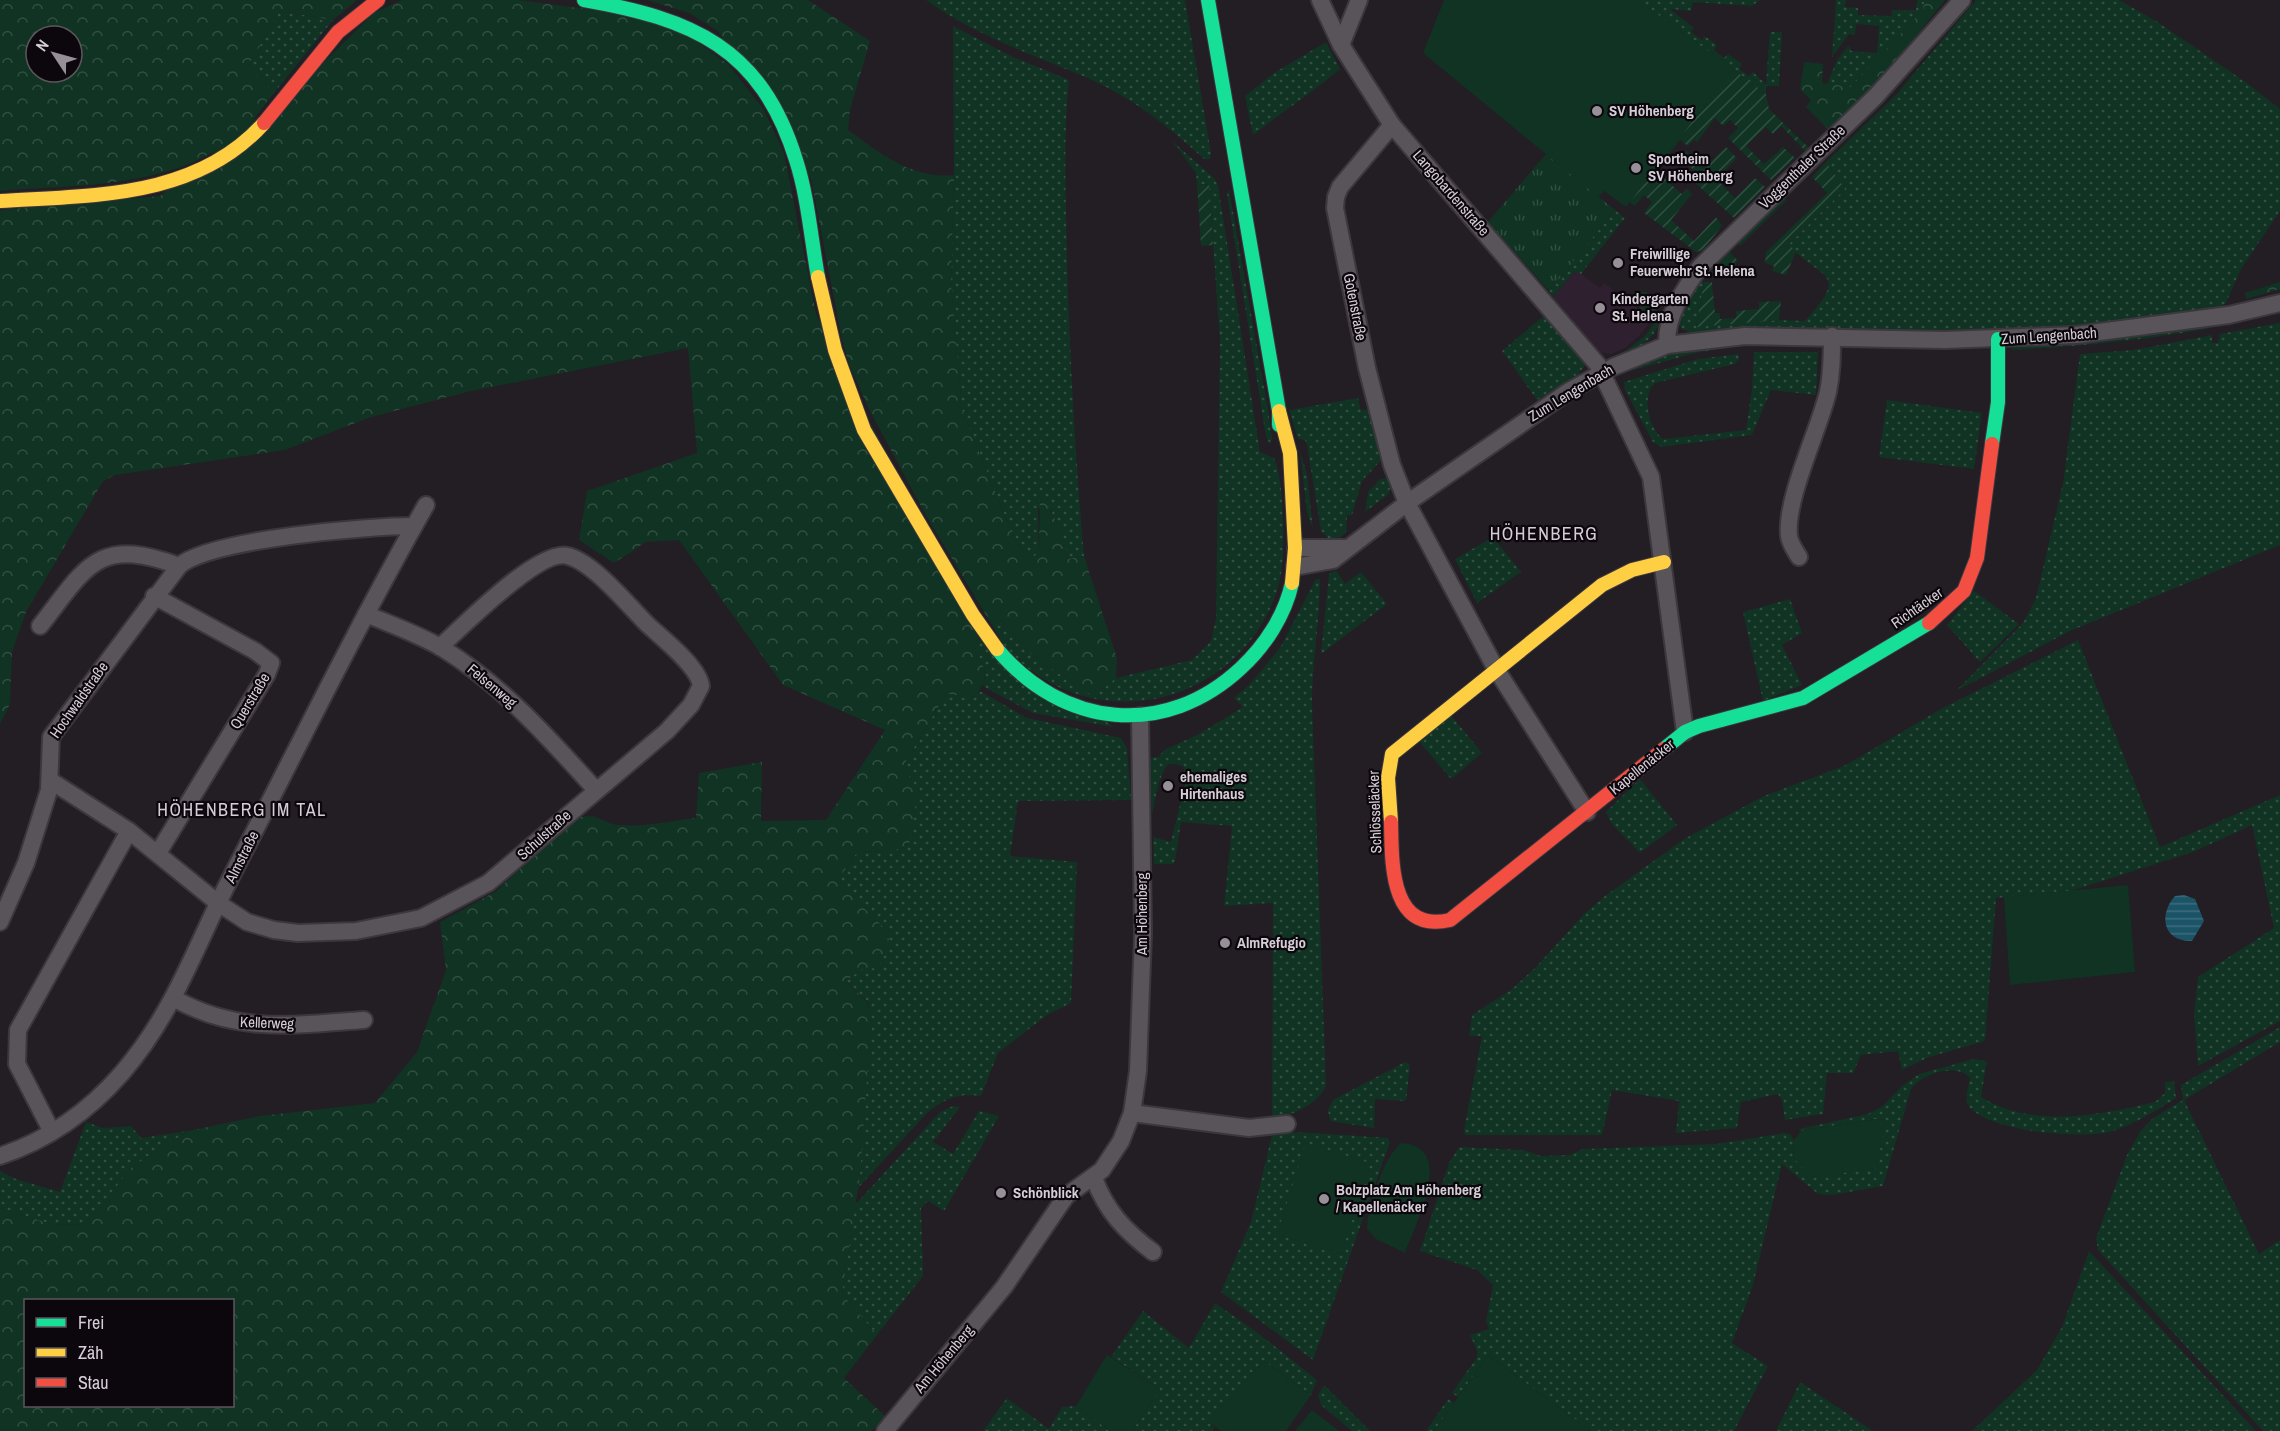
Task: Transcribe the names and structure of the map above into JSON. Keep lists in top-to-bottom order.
{
  "streets": {
    "main road": ["Richtäcker", "Kapellenäcker", "Schlösseläcker"],
    "street": [
      "Voggenthaler Straße",
      "Langobardenstraße",
      "Gotenstraße",
      "Zum Lengenbach",
      "Felsenweg",
      "Hochwaldstraße",
      "Querstraße",
      "Schulstraße",
      "Almstraße",
      "Am Höhenberg",
      "Kellerweg"
    ]
  },
  "crossings": [
    ["Voggenthaler Straße", "Zum Lengenbach"],
    ["Langobardenstraße", "Gotenstraße"],
    ["Langobardenstraße", "Zum Lengenbach"],
    ["Langobardenstraße", "Kapellenäcker"],
    ["Gotenstraße", "Zum Lengenbach"],
    ["Zum Lengenbach", "Richtäcker"],
    ["Zum Lengenbach", "Kapellenäcker"],
    ["Richtäcker", "Kapellenäcker"],
    ["Felsenweg", "Schulstraße"],
    ["Felsenweg", "Almstraße"],
    ["Hochwaldstraße", "Querstraße"],
    ["Hochwaldstraße", "Schulstraße"],
    ["Hochwaldstraße", "Almstraße"],
    ["Querstraße", "Schulstraße"],
    ["Kapellenäcker", "Schlösseläcker"],
    ["Schulstraße", "Almstraße"],
    ["Almstraße", "Kellerweg"]
  ],
  "districts": ["HÖHENBERG", "HÖHENBERG IM TAL"],
  "places": [
    "SV Höhenberg",
    "Sportheim SV Höhenberg",
    "Freiwillige Feuerwehr St. Helena",
    "Kindergarten St. Helena",
    "ehemaliges Hirtenhaus",
    "AlmRefugio",
    "Schönblick",
    "Bolzplatz Am Höhenberg / Kapellenäcker"
  ],
  "legend": ["Frei", "Zäh", "Stau"],
  "north": "top left"
}
